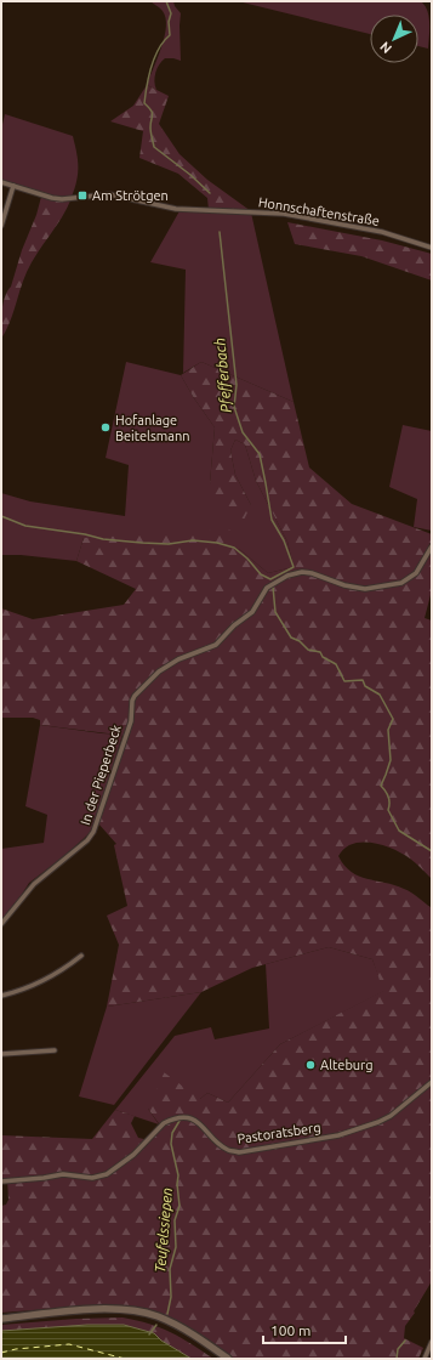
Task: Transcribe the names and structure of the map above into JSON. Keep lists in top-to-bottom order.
{
  "streets": {
    "street": ["Honnschaftenstraße", "In der Pieperbeck", "Pastoratsberg"]
  },
  "water": ["Pfefferbach", "Teufelssiepen"],
  "places": {
    "transit": ["Am Strötgen"],
    "other": ["Hofanlage Beitelsmann", "Alteburg"]
  },
  "scale_bar": "100 m",
  "north": "bottom left"
}
